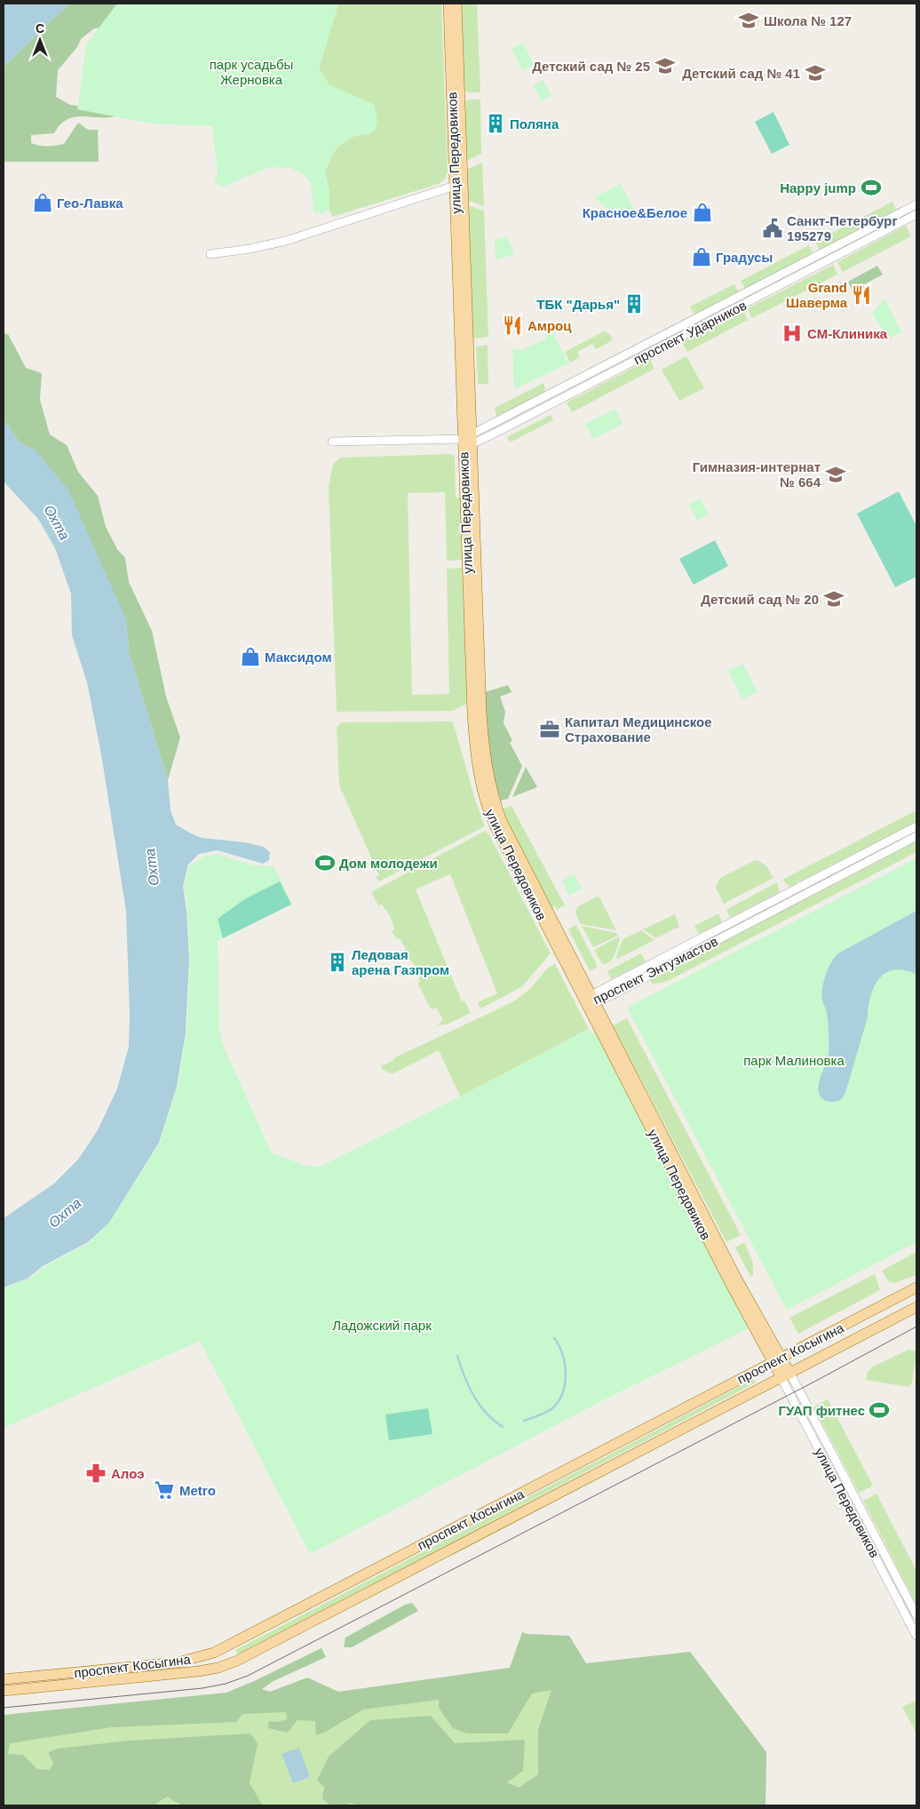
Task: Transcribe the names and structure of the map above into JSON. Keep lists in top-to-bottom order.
{
  "streets": {
    "main road": ["улица Передовиков", "проспект Косыгина"],
    "street": ["проспект Ударников", "проспект Энтузиастов"]
  },
  "crossings": [
    ["улица Передовиков", "проспект Ударников"],
    ["улица Передовиков", "проспект Энтузиастов"],
    ["улица Передовиков", "проспект Косыгина"]
  ],
  "water": ["Охта"],
  "parks": ["парк усадьбы Жерновка", "парк Малиновка", "Ладожский парк"],
  "places": {
    "school or university": [
      "Школа № 127",
      "Детский сад № 25",
      "Детский сад № 41",
      "Гимназия-интернат № 664",
      "Детский сад № 20"
    ],
    "building": ["Поляна", "ТБК \"Дарья\"", "Ледовая арена Газпром"],
    "sports": ["Happy jump", "Дом молодежи", "ГУАП фитнес"],
    "shop": [
      "Гео-Лавка",
      "Красное&Белое",
      "Градусы",
      "Максидом"
    ],
    "public building": ["Санкт-Петербург 195279"],
    "restaurant": ["Grand Шаверма", "Амроц"],
    "hospital": ["СМ-Клиника"],
    "office": ["Капитал Медицинское Страхование"],
    "pharmacy": ["Алоэ"],
    "supermarket": ["Metro"]
  },
  "north": "top"
}
